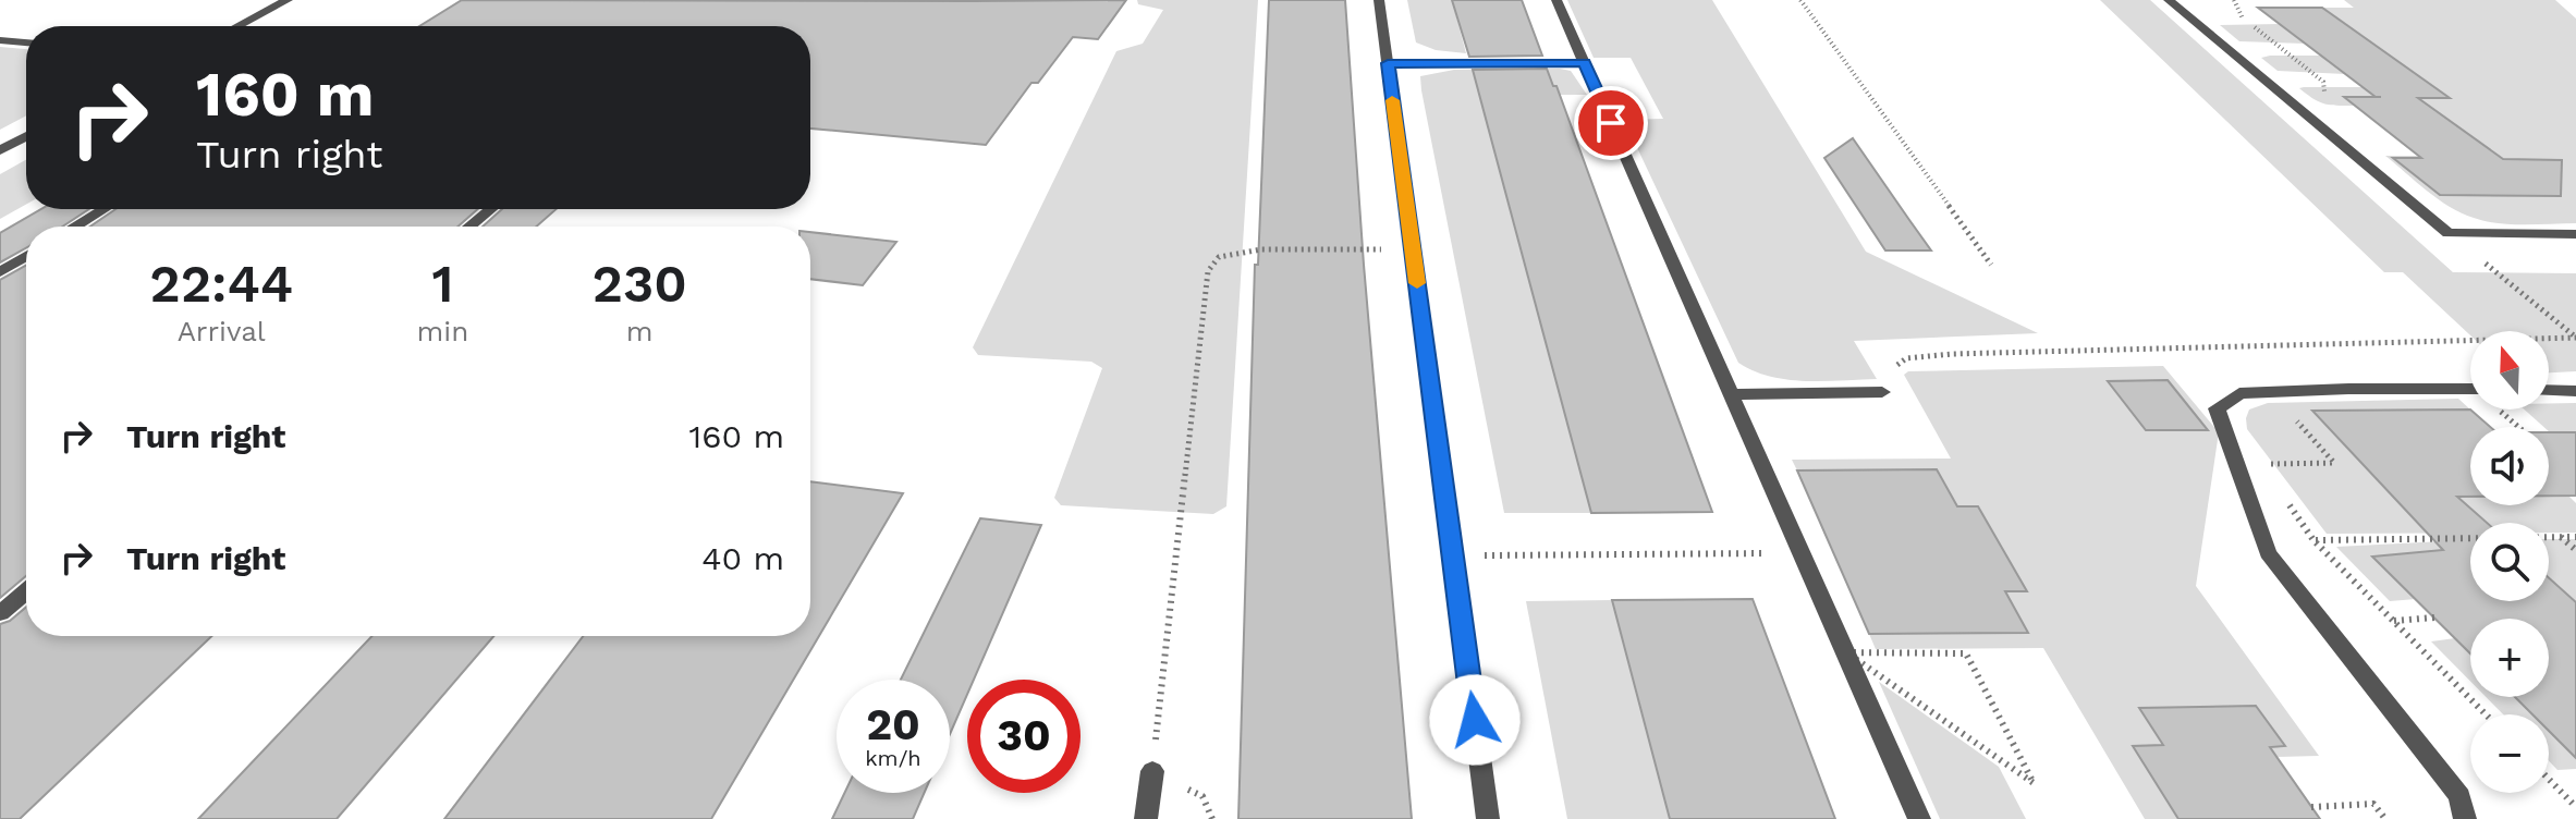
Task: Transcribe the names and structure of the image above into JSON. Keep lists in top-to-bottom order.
{
  "north": "top",
  "page": {
    "turn": ["160 m", "Turn right"],
    "eta": [
      "22:44",
      "Arrival",
      "1",
      "min",
      "230",
      "m"
    ],
    "map_buttons": ["+", "−"],
    "list": [
      {
        "name": "Turn right",
        "value": "160 m"
      },
      {
        "name": "Turn right",
        "value": "40 m"
      }
    ],
    "speed": "20 km/h",
    "limit": "30"
  }
}
